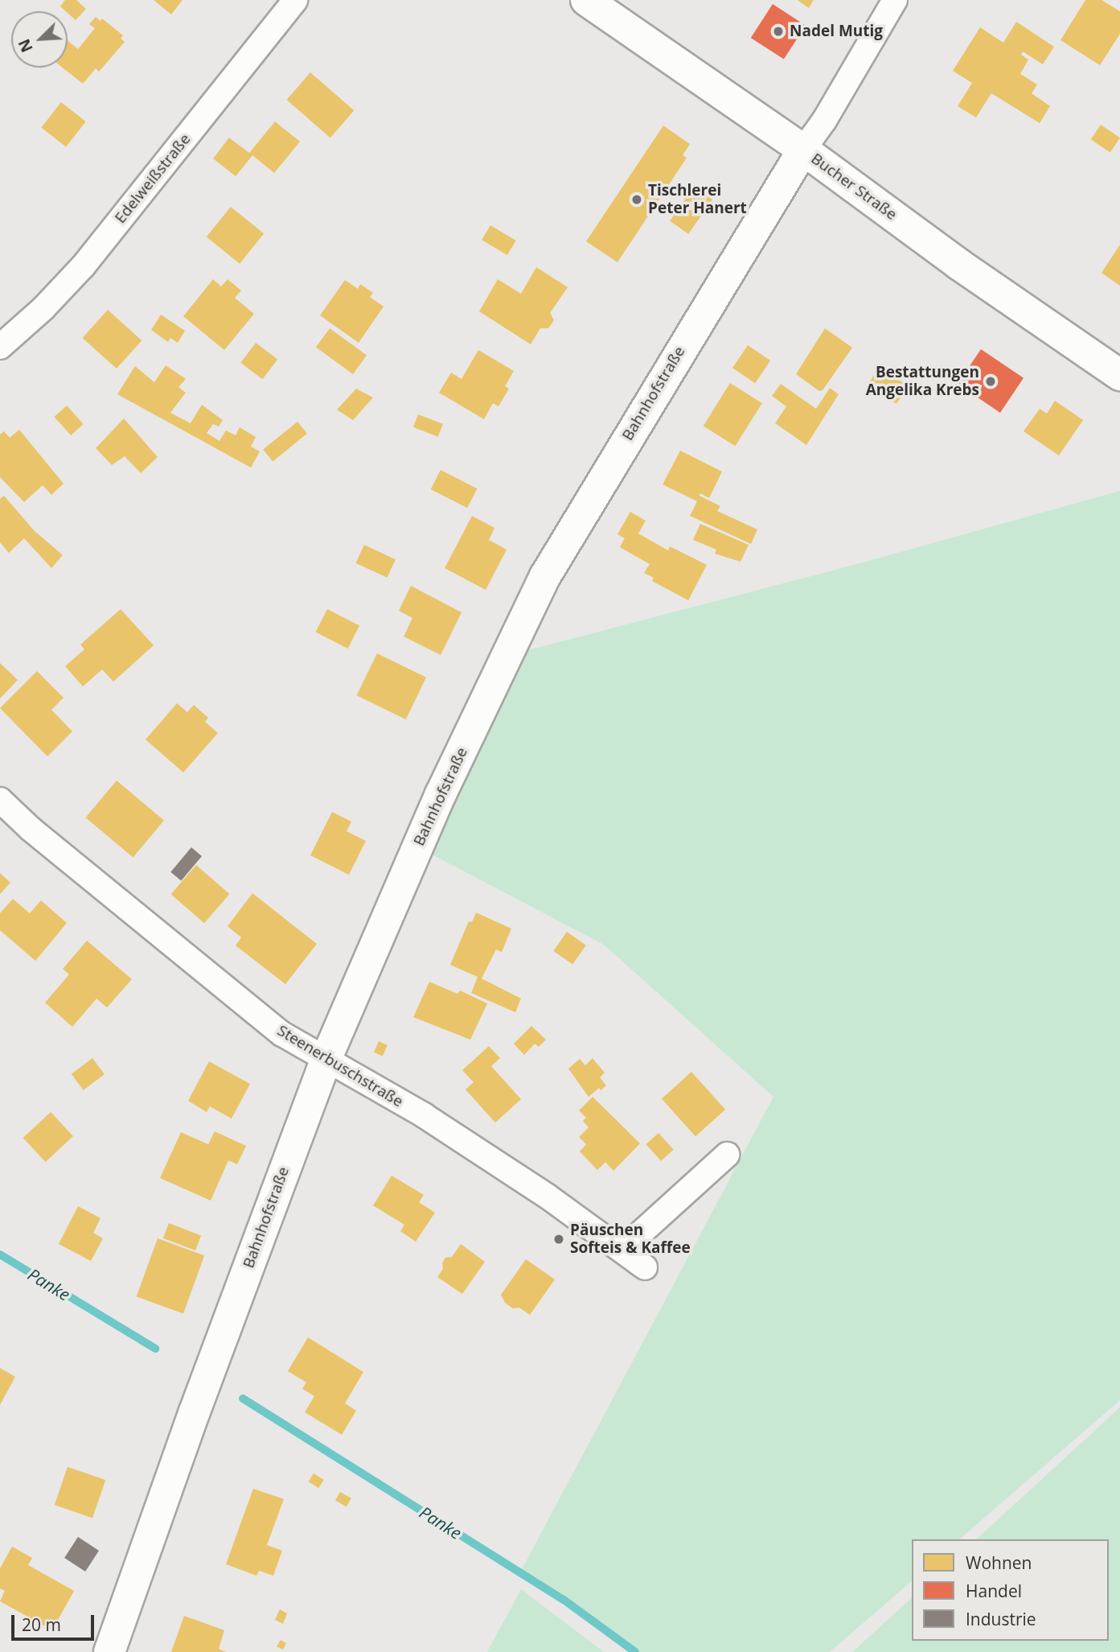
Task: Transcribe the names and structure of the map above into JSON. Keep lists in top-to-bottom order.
{
  "streets": {
    "street": [
      "Edelweißstraße",
      "Bucher Straße",
      "Bahnhofstraße",
      "Steenerbuschstraße"
    ]
  },
  "crossings": [
    ["Bucher Straße", "Bahnhofstraße"],
    ["Bahnhofstraße", "Steenerbuschstraße"]
  ],
  "water": ["Panke"],
  "places": [
    "Nadel Mutig",
    "Tischlerei Peter Hanert",
    "Bestattungen Angelika Krebs",
    "Päuschen Softeis & Kaffee"
  ],
  "legend": ["Wohnen", "Handel", "Industrie"],
  "scale_bar": "20 m",
  "north": "bottom left"
}
